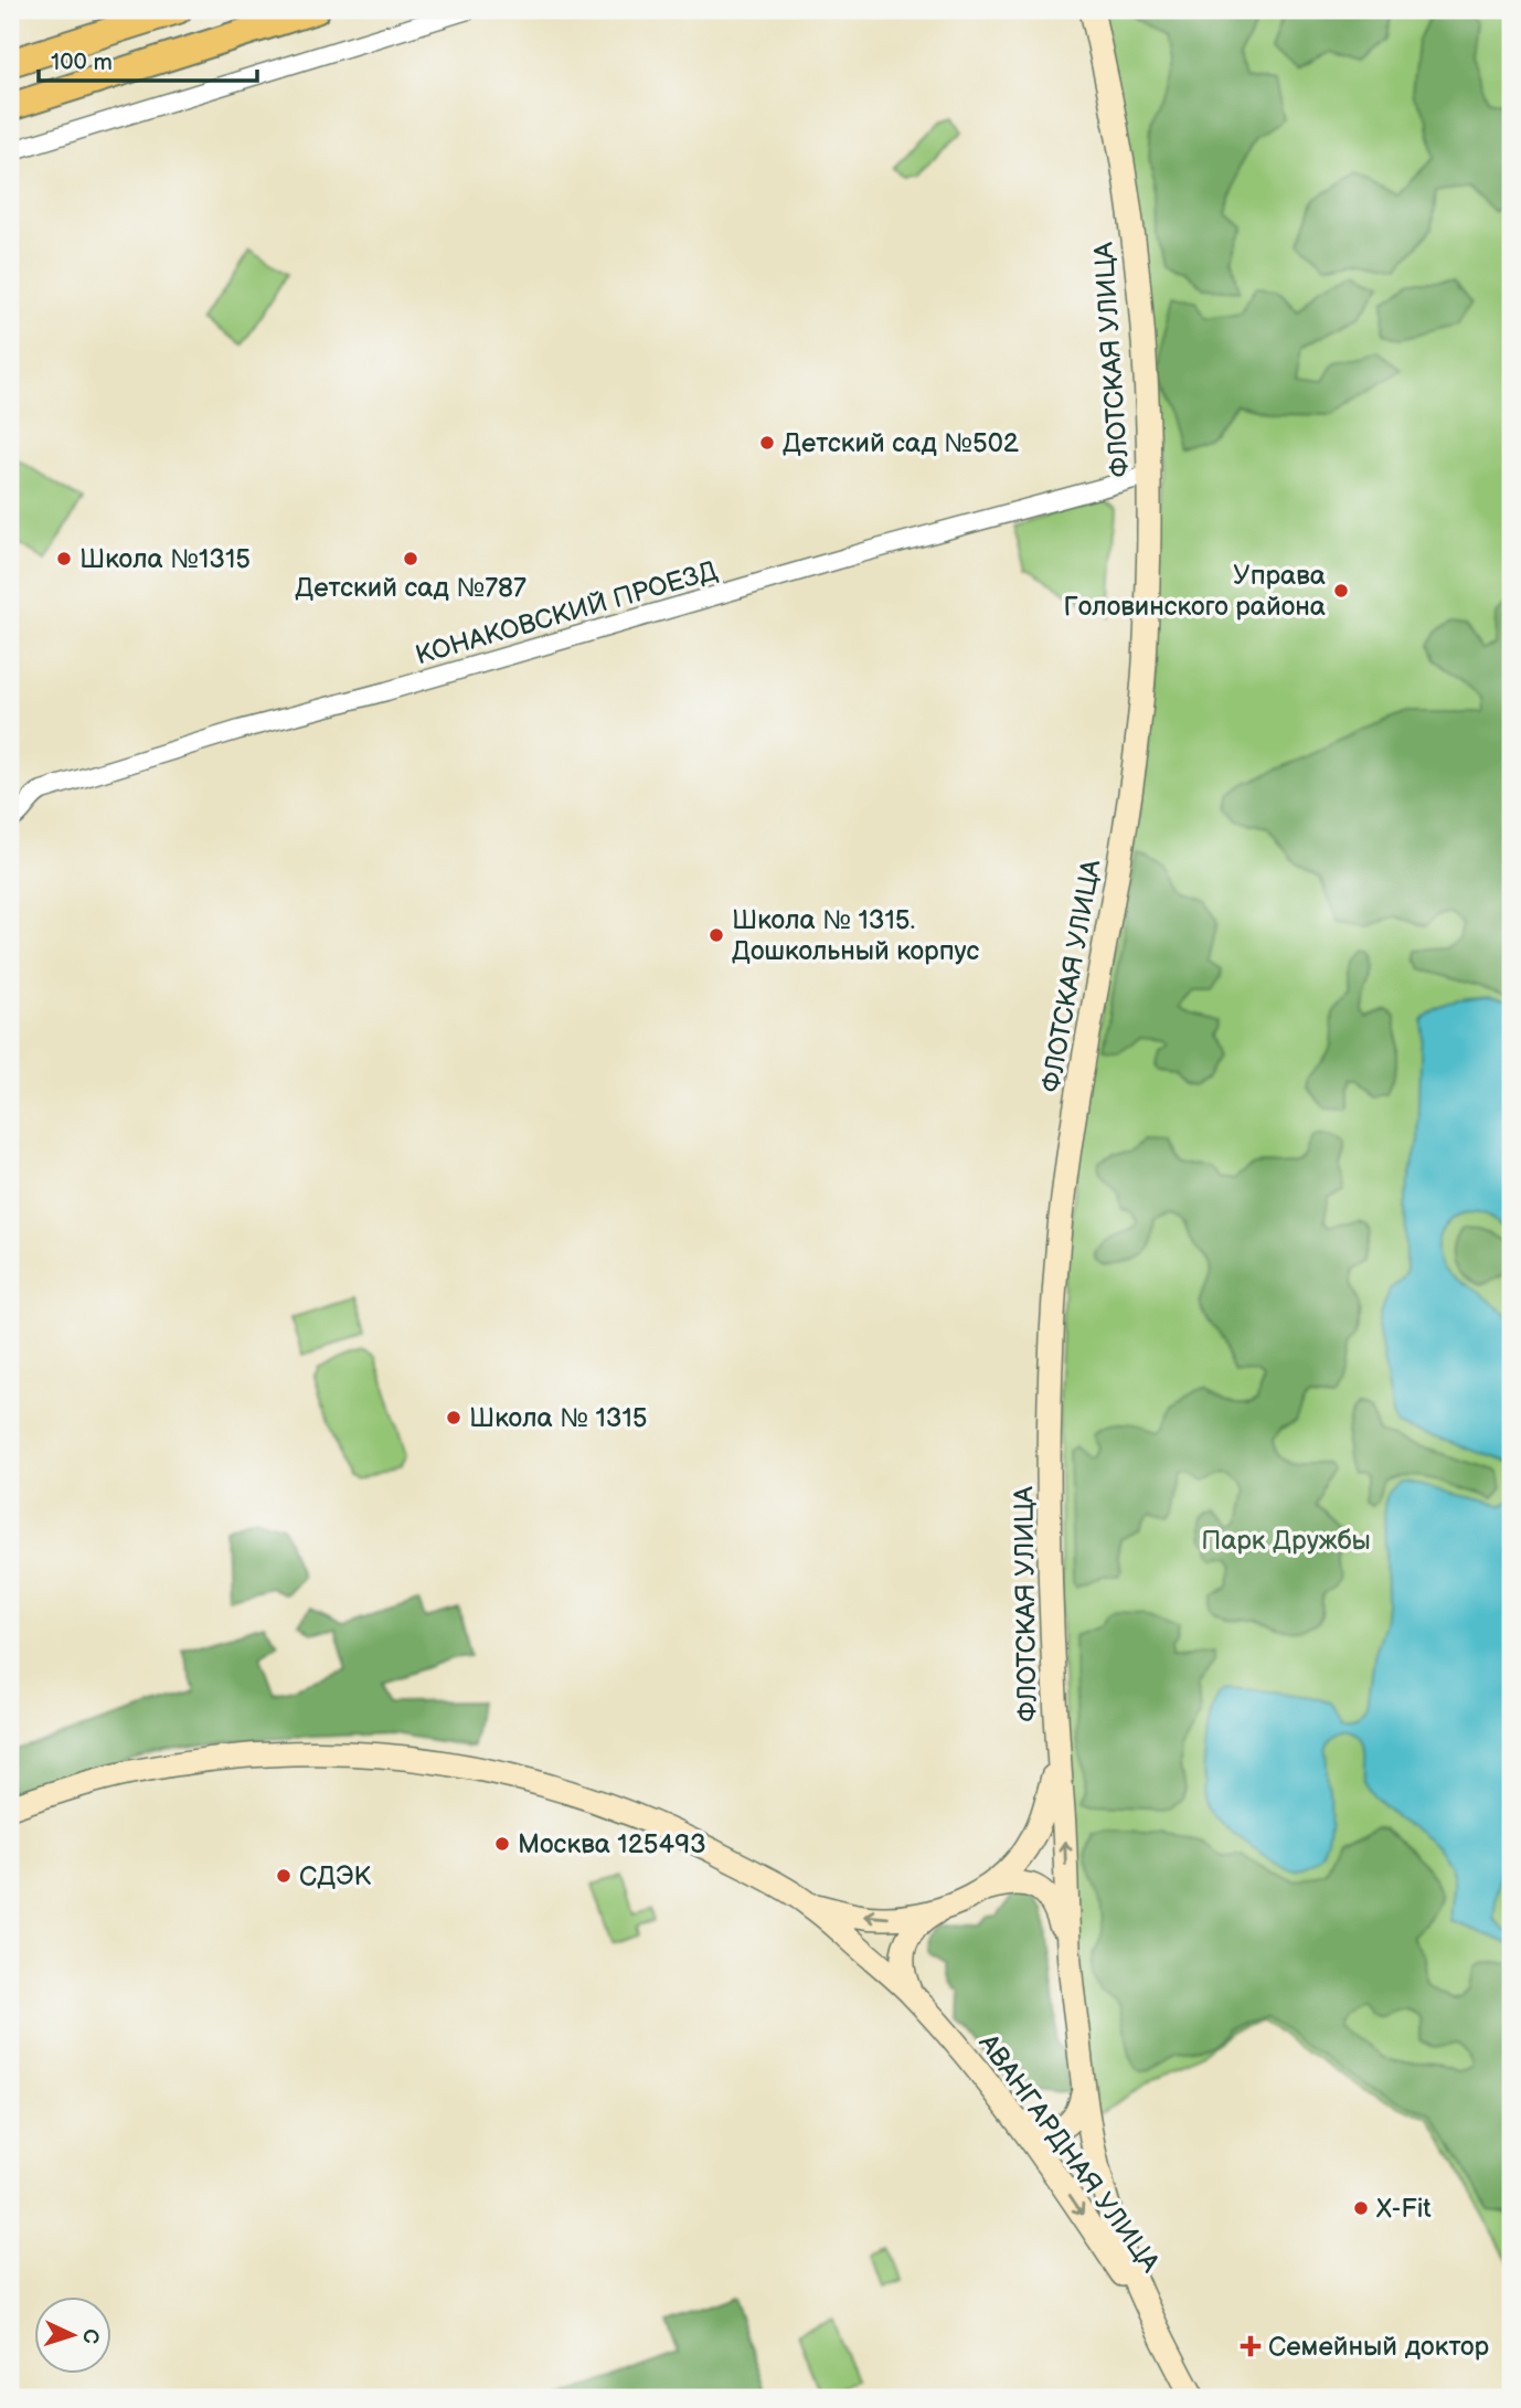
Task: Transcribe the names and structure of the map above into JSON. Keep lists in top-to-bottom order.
{
  "streets": {
    "street": ["ФЛОТСКАЯ УЛИЦА", "КОНАКОВСКИЙ ПРОЕЗД", "АВАНГАРДНАЯ УЛИЦА"]
  },
  "crossings": [
    ["ФЛОТСКАЯ УЛИЦА", "КОНАКОВСКИЙ ПРОЕЗД"],
    ["ФЛОТСКАЯ УЛИЦА", "АВАНГАРДНАЯ УЛИЦА"]
  ],
  "parks": ["Парк Дружбы"],
  "places": {
    "other": [
      "Детский сад №502",
      "Школа №1315",
      "Детский сад №787",
      "Управа Головинского района",
      "Школа № 1315. Дошкольный корпус",
      "Школа № 1315",
      "Москва 125493",
      "СДЭК",
      "X-Fit"
    ],
    "health": ["Семейный доктор"]
  },
  "scale_bar": "100 m",
  "north": "right"
}
